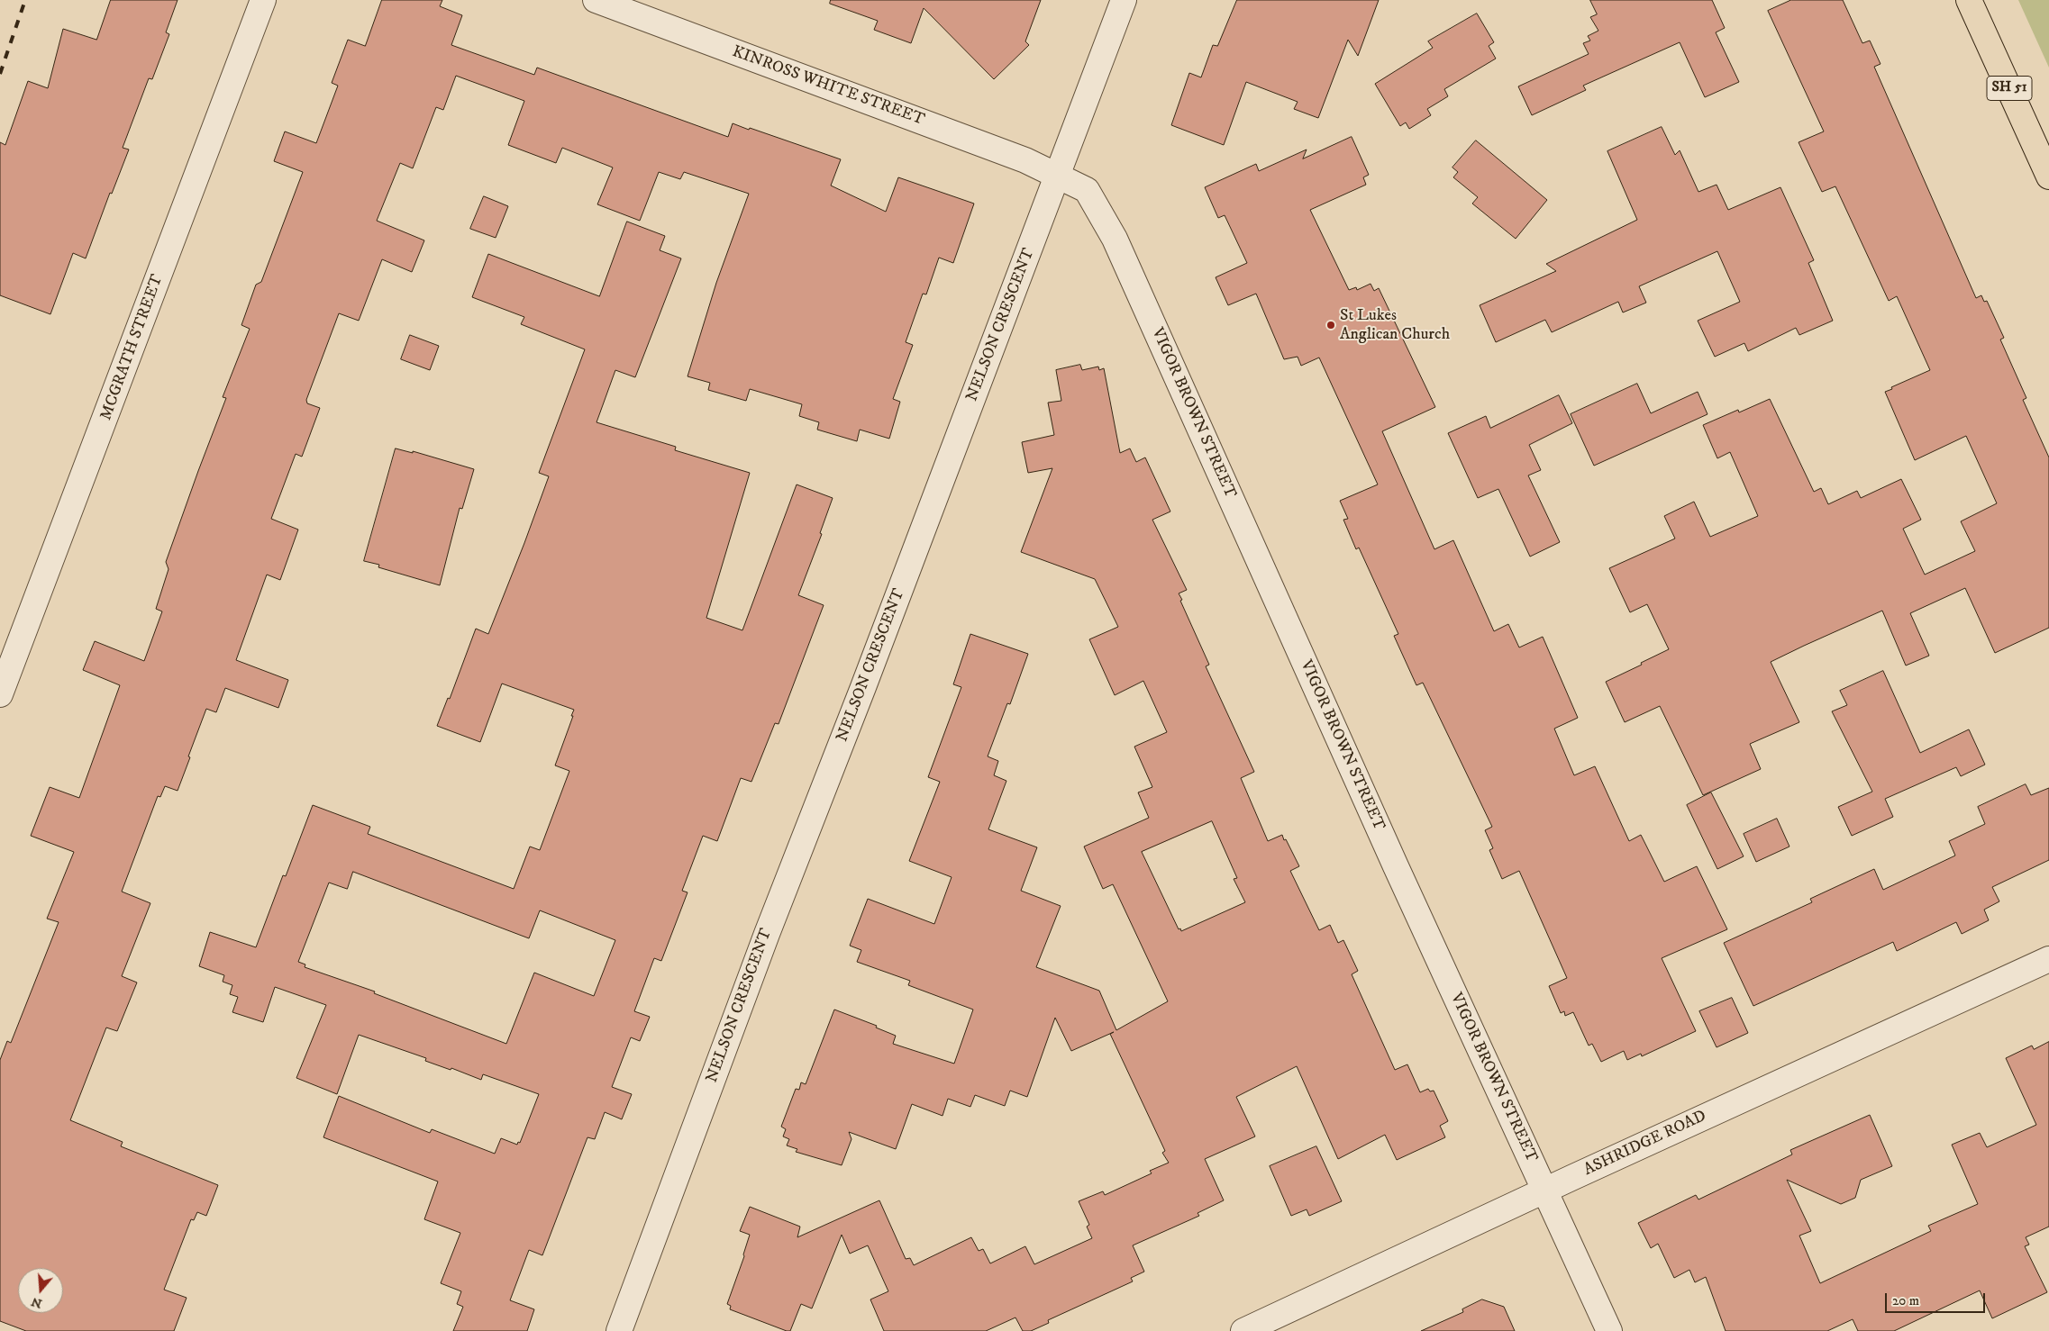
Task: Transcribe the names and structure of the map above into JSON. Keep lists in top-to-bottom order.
{
  "streets": {
    "main road": ["SH 51"],
    "street": [
      "KINROSS WHITE STREET",
      "NELSON CRESCENT",
      "MCGRATH STREET",
      "VIGOR BROWN STREET",
      "ASHRIDGE ROAD"
    ]
  },
  "crossings": [
    ["KINROSS WHITE STREET", "NELSON CRESCENT"],
    ["KINROSS WHITE STREET", "VIGOR BROWN STREET"],
    ["NELSON CRESCENT", "VIGOR BROWN STREET"],
    ["VIGOR BROWN STREET", "ASHRIDGE ROAD"]
  ],
  "places": ["St Lukes Anglican Church"],
  "scale_bar": "20 m",
  "north": "bottom"
}
